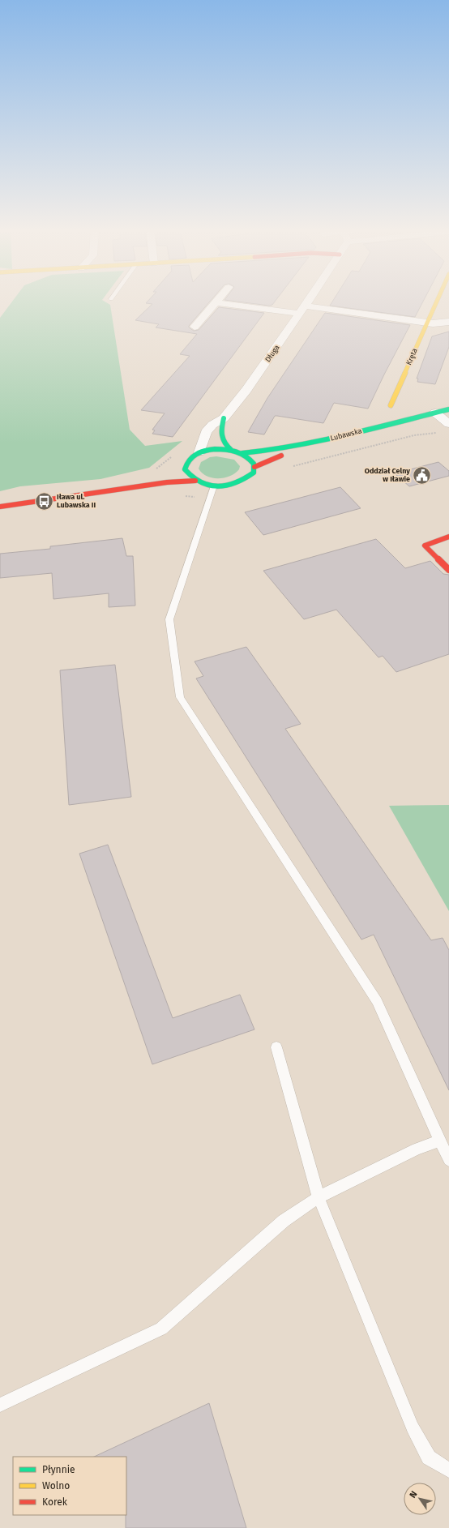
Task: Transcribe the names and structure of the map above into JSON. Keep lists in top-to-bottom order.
{
  "streets": {
    "street": ["Długa", "Kręta", "Lubawska"]
  },
  "places": {
    "public building": ["Oddział Celny w Iławie"],
    "bus stop": ["Iława ul. Lubawska II"]
  },
  "legend": ["Płynnie", "Wolno", "Korek"],
  "north": "top left"
}
